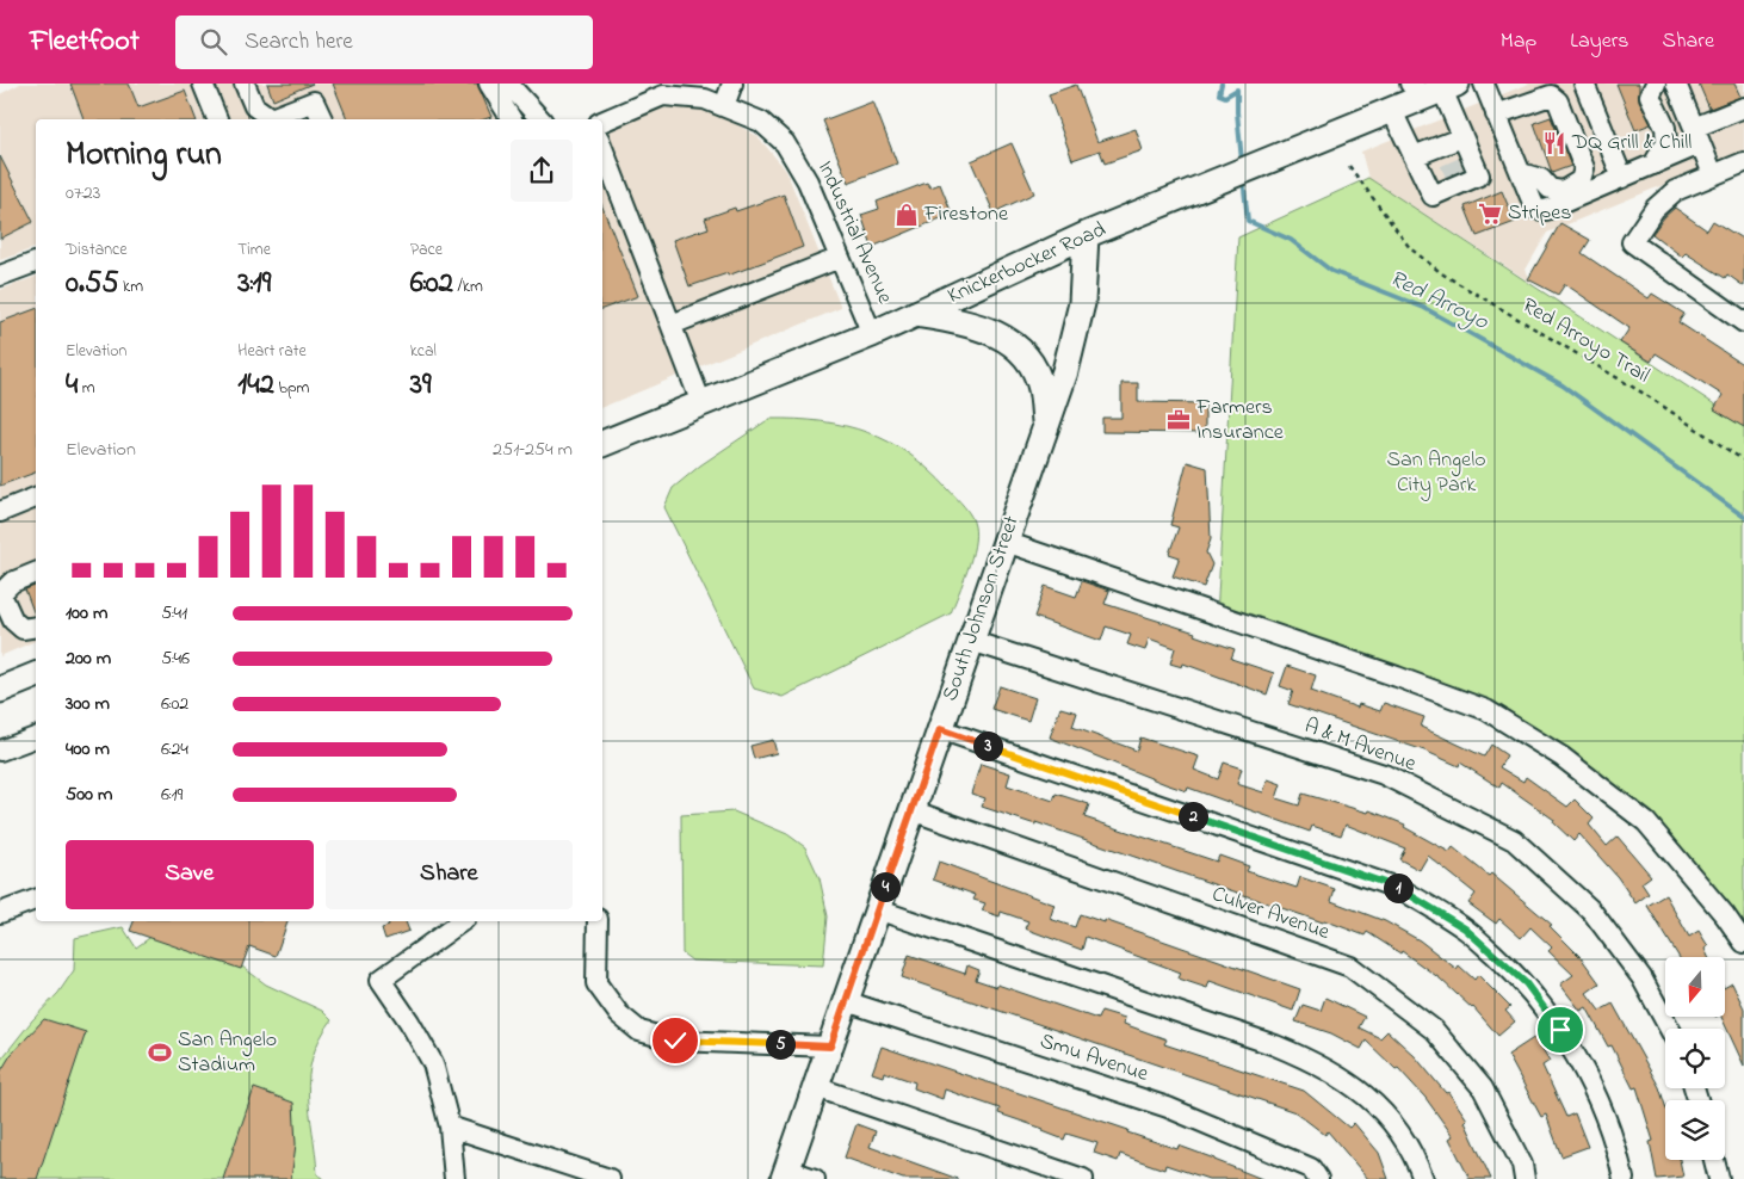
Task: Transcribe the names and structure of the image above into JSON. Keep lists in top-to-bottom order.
{
  "streets": {
    "main road": ["Knickerbocker Road", "South Johnson Street"],
    "street": [
      "Industrial Avenue",
      "A & M Avenue",
      "Culver Avenue",
      "Smu Avenue"
    ],
    "path": ["Red Arroyo Trail"]
  },
  "crossings": [
    ["Industrial Avenue", "Knickerbocker Road"],
    ["Knickerbocker Road", "South Johnson Street"],
    ["South Johnson Street", "A & M Avenue"],
    ["South Johnson Street", "Culver Avenue"],
    ["South Johnson Street", "Smu Avenue"]
  ],
  "water": ["Red Arroyo"],
  "parks": ["San Angelo City Park"],
  "places": {
    "restaurant": ["DQ Grill & Chill"],
    "supermarket": ["Stripes"],
    "shop": ["Firestone"],
    "office": ["Farmers Insurance"],
    "sports": ["San Angelo Stadium"]
  },
  "north": "bottom",
  "page": {
    "header": "Fleetfoot",
    "search": "Search here",
    "nav": ["Map", "Layers", "Share"],
    "heading": ["Morning run", "07:23"],
    "stats": [
      ["Distance", "0.55 km"],
      ["Time", "3:19"],
      ["Pace", "6:02 /km"],
      ["Elevation", "4 m"],
      ["Heart rate", "142 bpm"],
      ["kcal", "39"]
    ],
    "chart": ["Elevation", "251–254 m"],
    "list": [
      {
        "name": "100 m",
        "note": "5:41"
      },
      {
        "name": "200 m",
        "note": "5:46"
      },
      {
        "name": "300 m",
        "note": "6:02"
      },
      {
        "name": "400 m",
        "note": "6:24"
      },
      {
        "name": "500 m",
        "note": "6:19"
      }
    ],
    "pins": [
      "3",
      "2",
      "4",
      "1",
      "5"
    ],
    "buttons": ["Save", "Share"]
  }
}
